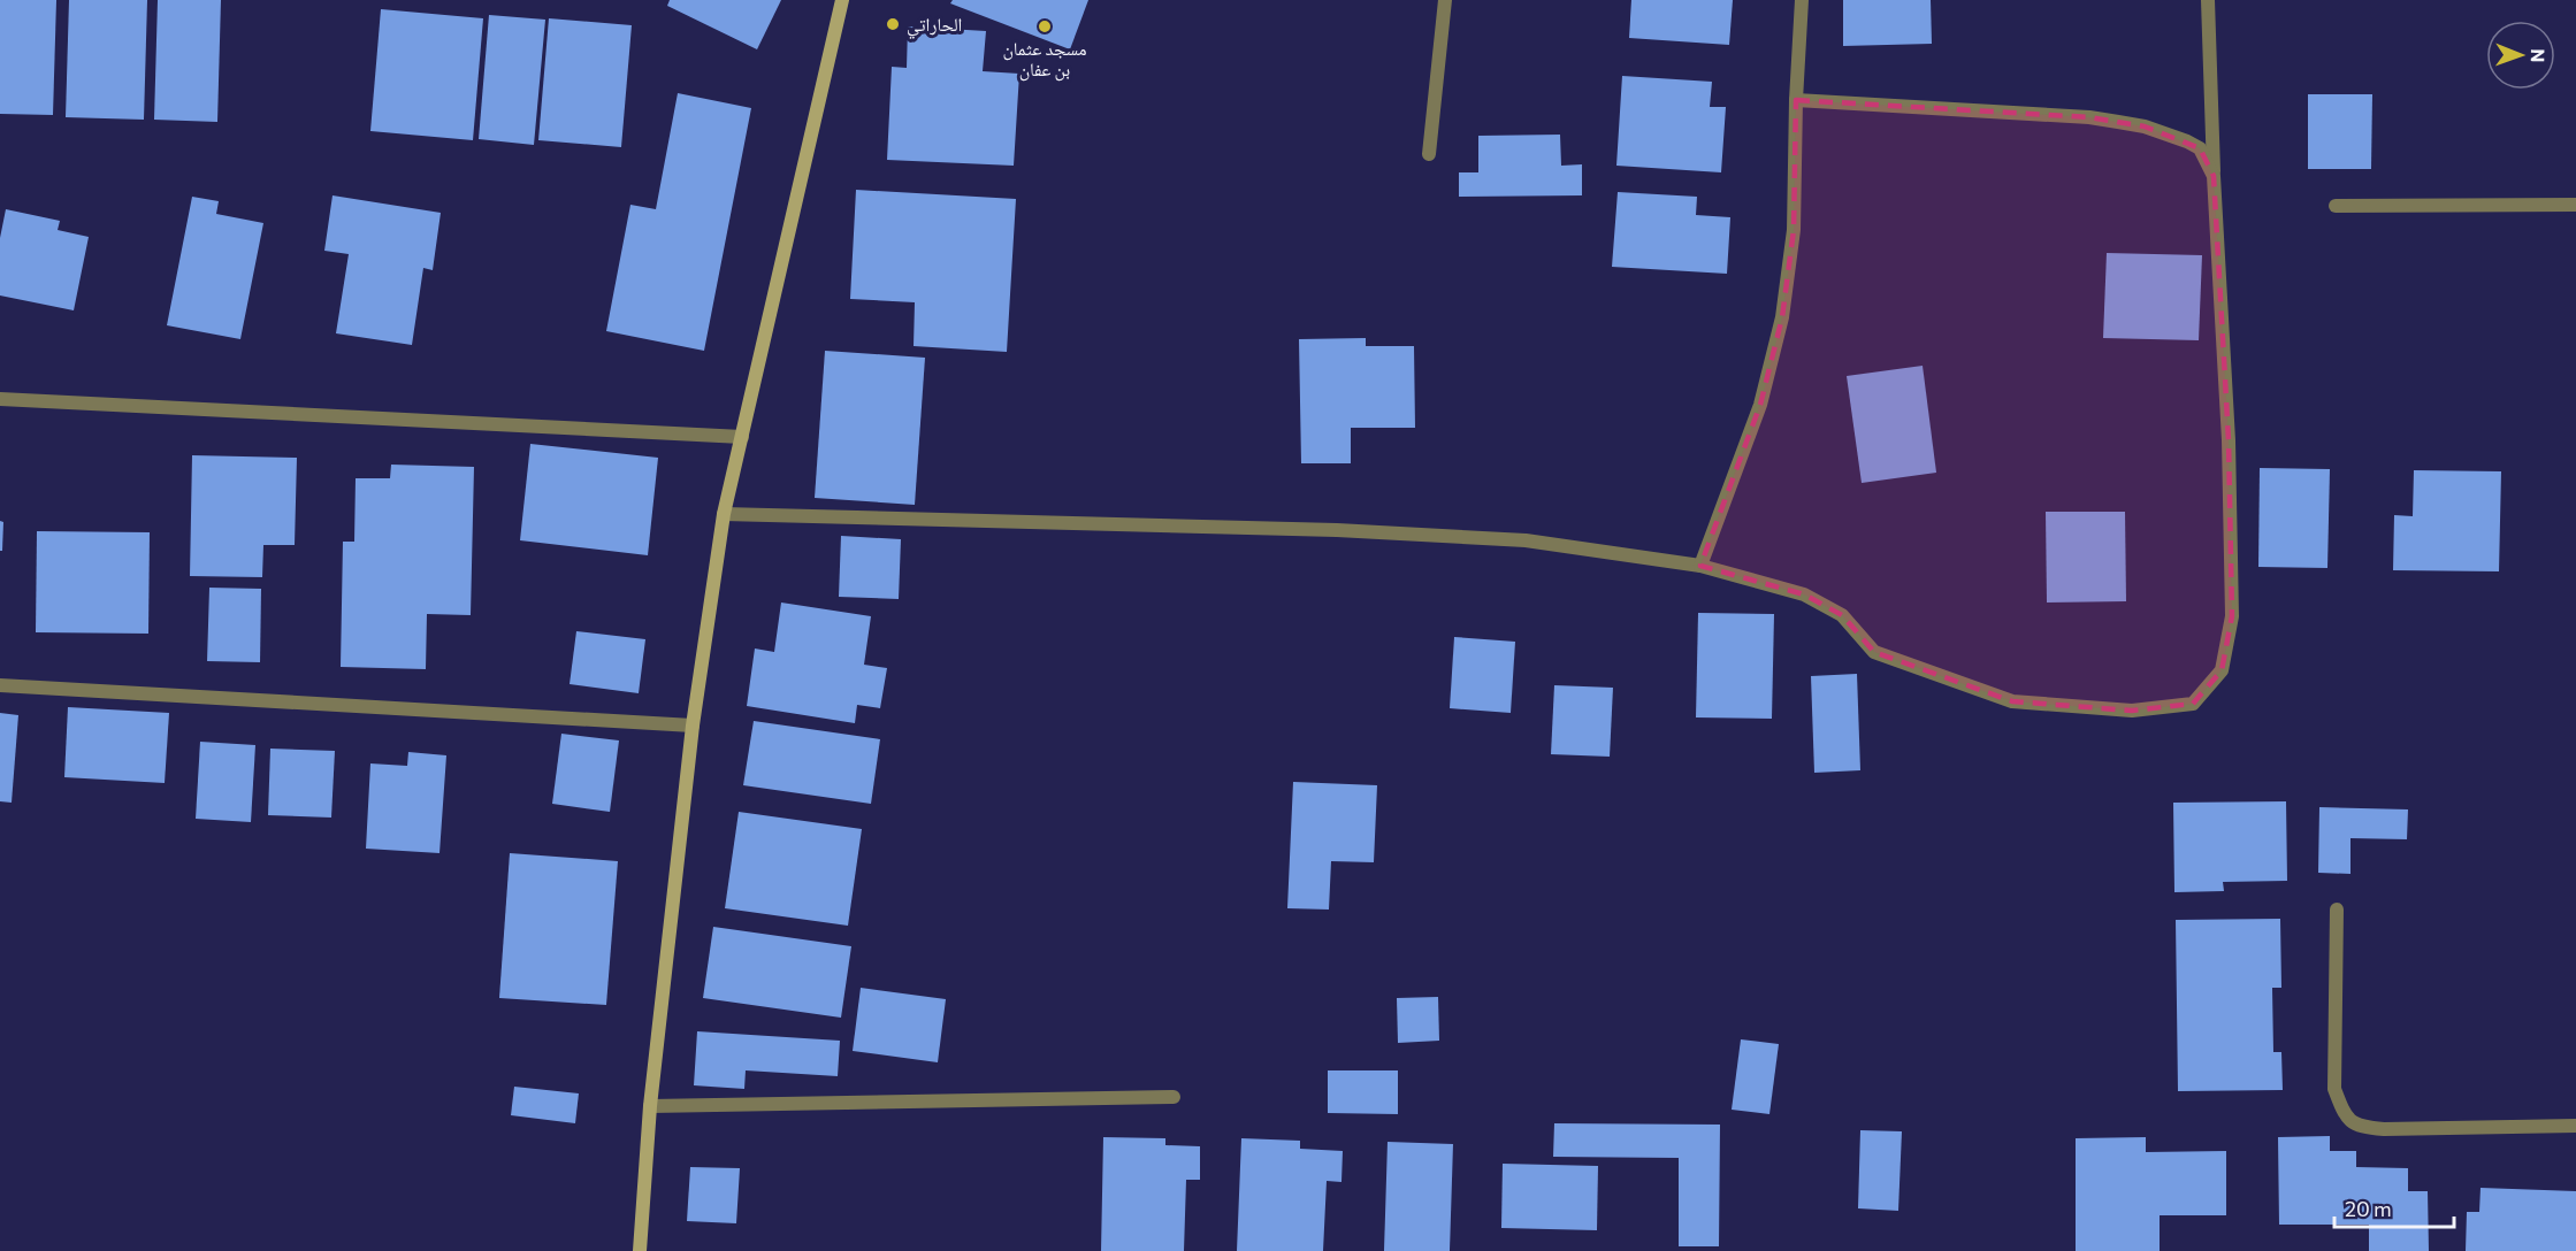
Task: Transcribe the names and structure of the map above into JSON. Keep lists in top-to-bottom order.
{
  "places": ["الحاراتي", "مسجد عثمان بن عفان"],
  "scale_bar": "20 m",
  "north": "right"
}
